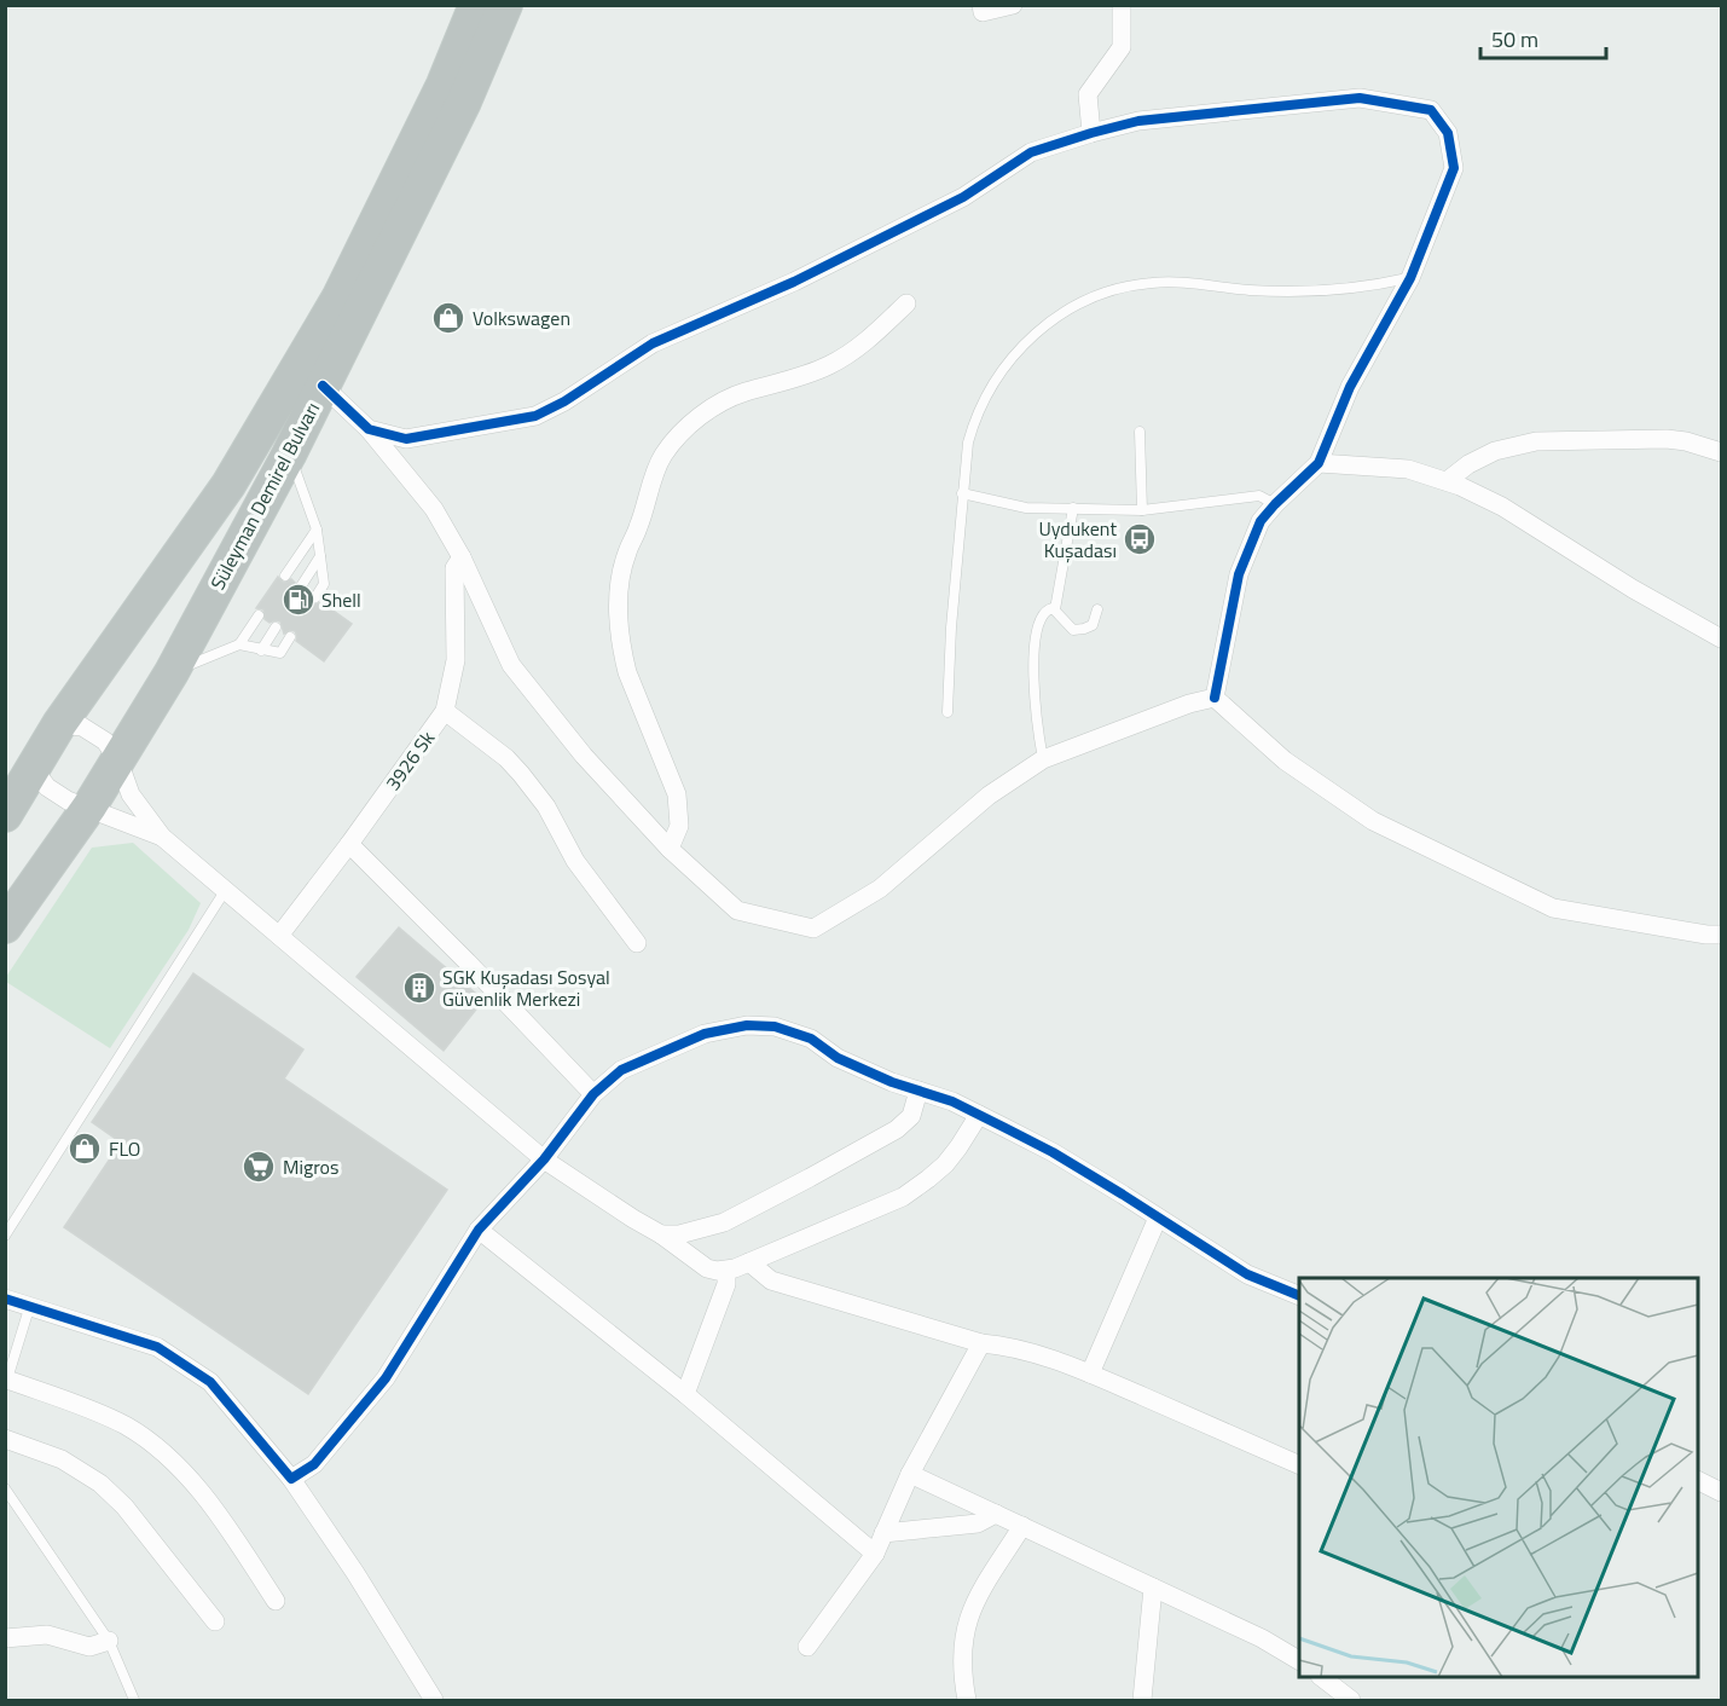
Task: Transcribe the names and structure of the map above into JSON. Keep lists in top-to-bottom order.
{
  "streets": {
    "highway": ["Süleyman Demirel Bulvarı"],
    "street": ["3926 Sk"]
  },
  "places": {
    "shop": ["Volkswagen", "FLO"],
    "bus stop": ["Uydukent Kuşadası"],
    "fuel station": ["Shell"],
    "building": ["SGK Kuşadası Sosyal Güvenlik Merkezi"],
    "supermarket": ["Migros"]
  },
  "scale_bar": "50 m"
}
